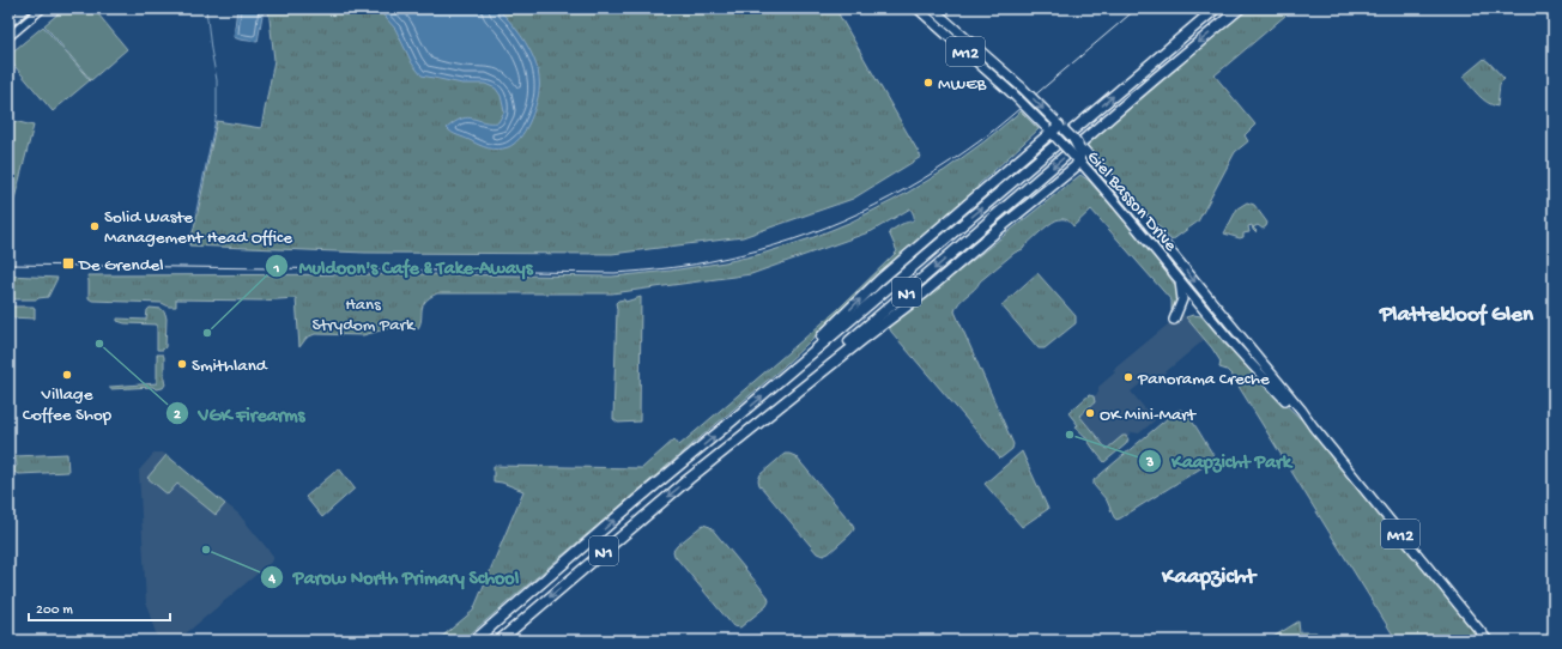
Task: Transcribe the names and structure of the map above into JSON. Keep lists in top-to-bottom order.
{
  "streets": {
    "highway": ["N1"],
    "main road": ["M12", "Giel Basson Drive"]
  },
  "districts": ["Plattekloof Glen", "Kaapzicht"],
  "parks": ["Hans Strydom Park"],
  "places": {
    "other": [
      "MWEB",
      "Solid Waste Management Head Office",
      "Muldoon's Cafe & Take-Aways",
      "VGK Firearms",
      "Smithland",
      "Village Coffee Shop",
      "Panorama Creche",
      "OK Mini-Mart",
      "Kaapzicht Park",
      "Parow North Primary School"
    ],
    "transit": ["De Grendel"]
  },
  "scale_bar": "200 m"
}
